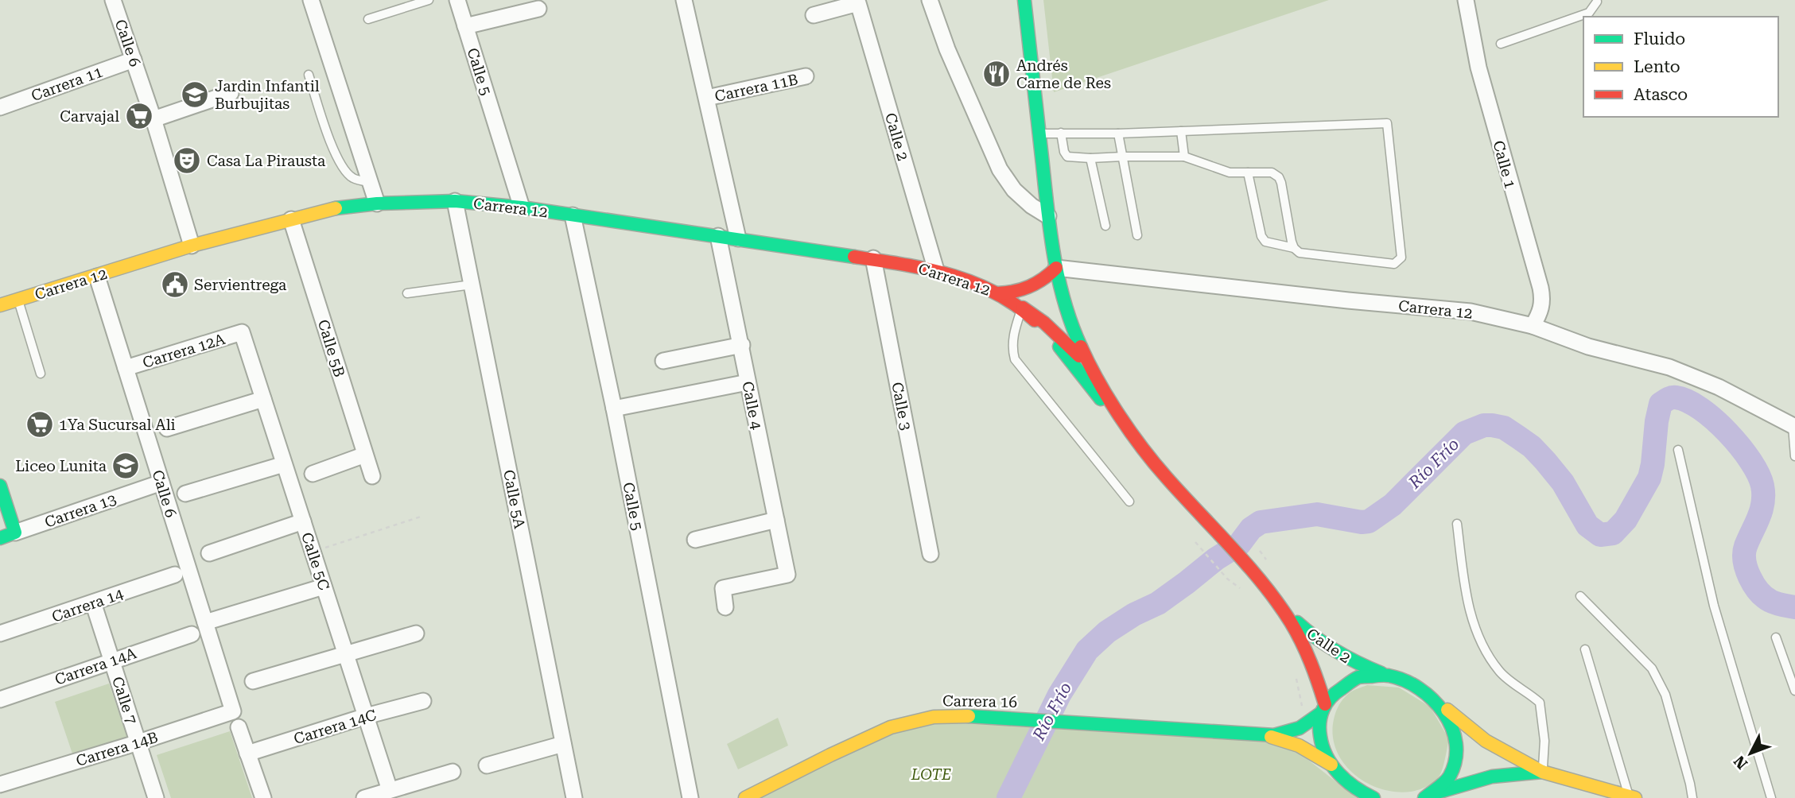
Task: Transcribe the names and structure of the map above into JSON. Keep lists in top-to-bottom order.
{
  "streets": {
    "main road": [
      "Calle 2",
      "Carrera 12",
      "Carrera 13",
      "Carrera 16"
    ],
    "street": [
      "Calle 6",
      "Calle 5",
      "Carrera 11",
      "Carrera 11B",
      "Calle 1",
      "Calle 5B",
      "Carrera 12A",
      "Calle 4",
      "Calle 3",
      "Calle 5A",
      "Calle 5C",
      "Carrera 14",
      "Carrera 14A",
      "Calle 7",
      "Carrera 14C",
      "Carrera 14B"
    ]
  },
  "crossings": [
    ["Calle 6", "Carrera 11"],
    ["Calle 6", "Carrera 12"],
    ["Calle 6", "Carrera 12A"],
    ["Calle 6", "Carrera 13"],
    ["Calle 6", "Carrera 14B"],
    ["Calle 5", "Carrera 12"],
    ["Calle 2", "Carrera 12"],
    ["Calle 2", "Carrera 16"],
    ["Calle 1", "Carrera 12"],
    ["Carrera 12", "Calle 5B"],
    ["Carrera 12", "Calle 4"],
    ["Carrera 12", "Calle 3"],
    ["Carrera 12", "Calle 5A"],
    ["Carrera 12A", "Calle 5C"],
    ["Calle 5C", "Carrera 14C"],
    ["Carrera 14", "Calle 7"],
    ["Carrera 14A", "Calle 7"],
    ["Calle 7", "Carrera 14B"]
  ],
  "water": ["Río Frío"],
  "parks": ["LOTE"],
  "places": {
    "restaurant": ["Andrés Carne de Res"],
    "school or university": ["Jardin Infantil Burbujitas", "Liceo Lunita"],
    "supermarket": ["Carvajal", "1Ya Sucursal Ali"],
    "theatre": ["Casa La Pirausta"],
    "public building": ["Servientrega"]
  },
  "legend": ["Fluido", "Lento", "Atasco"],
  "north": "bottom left"
}
